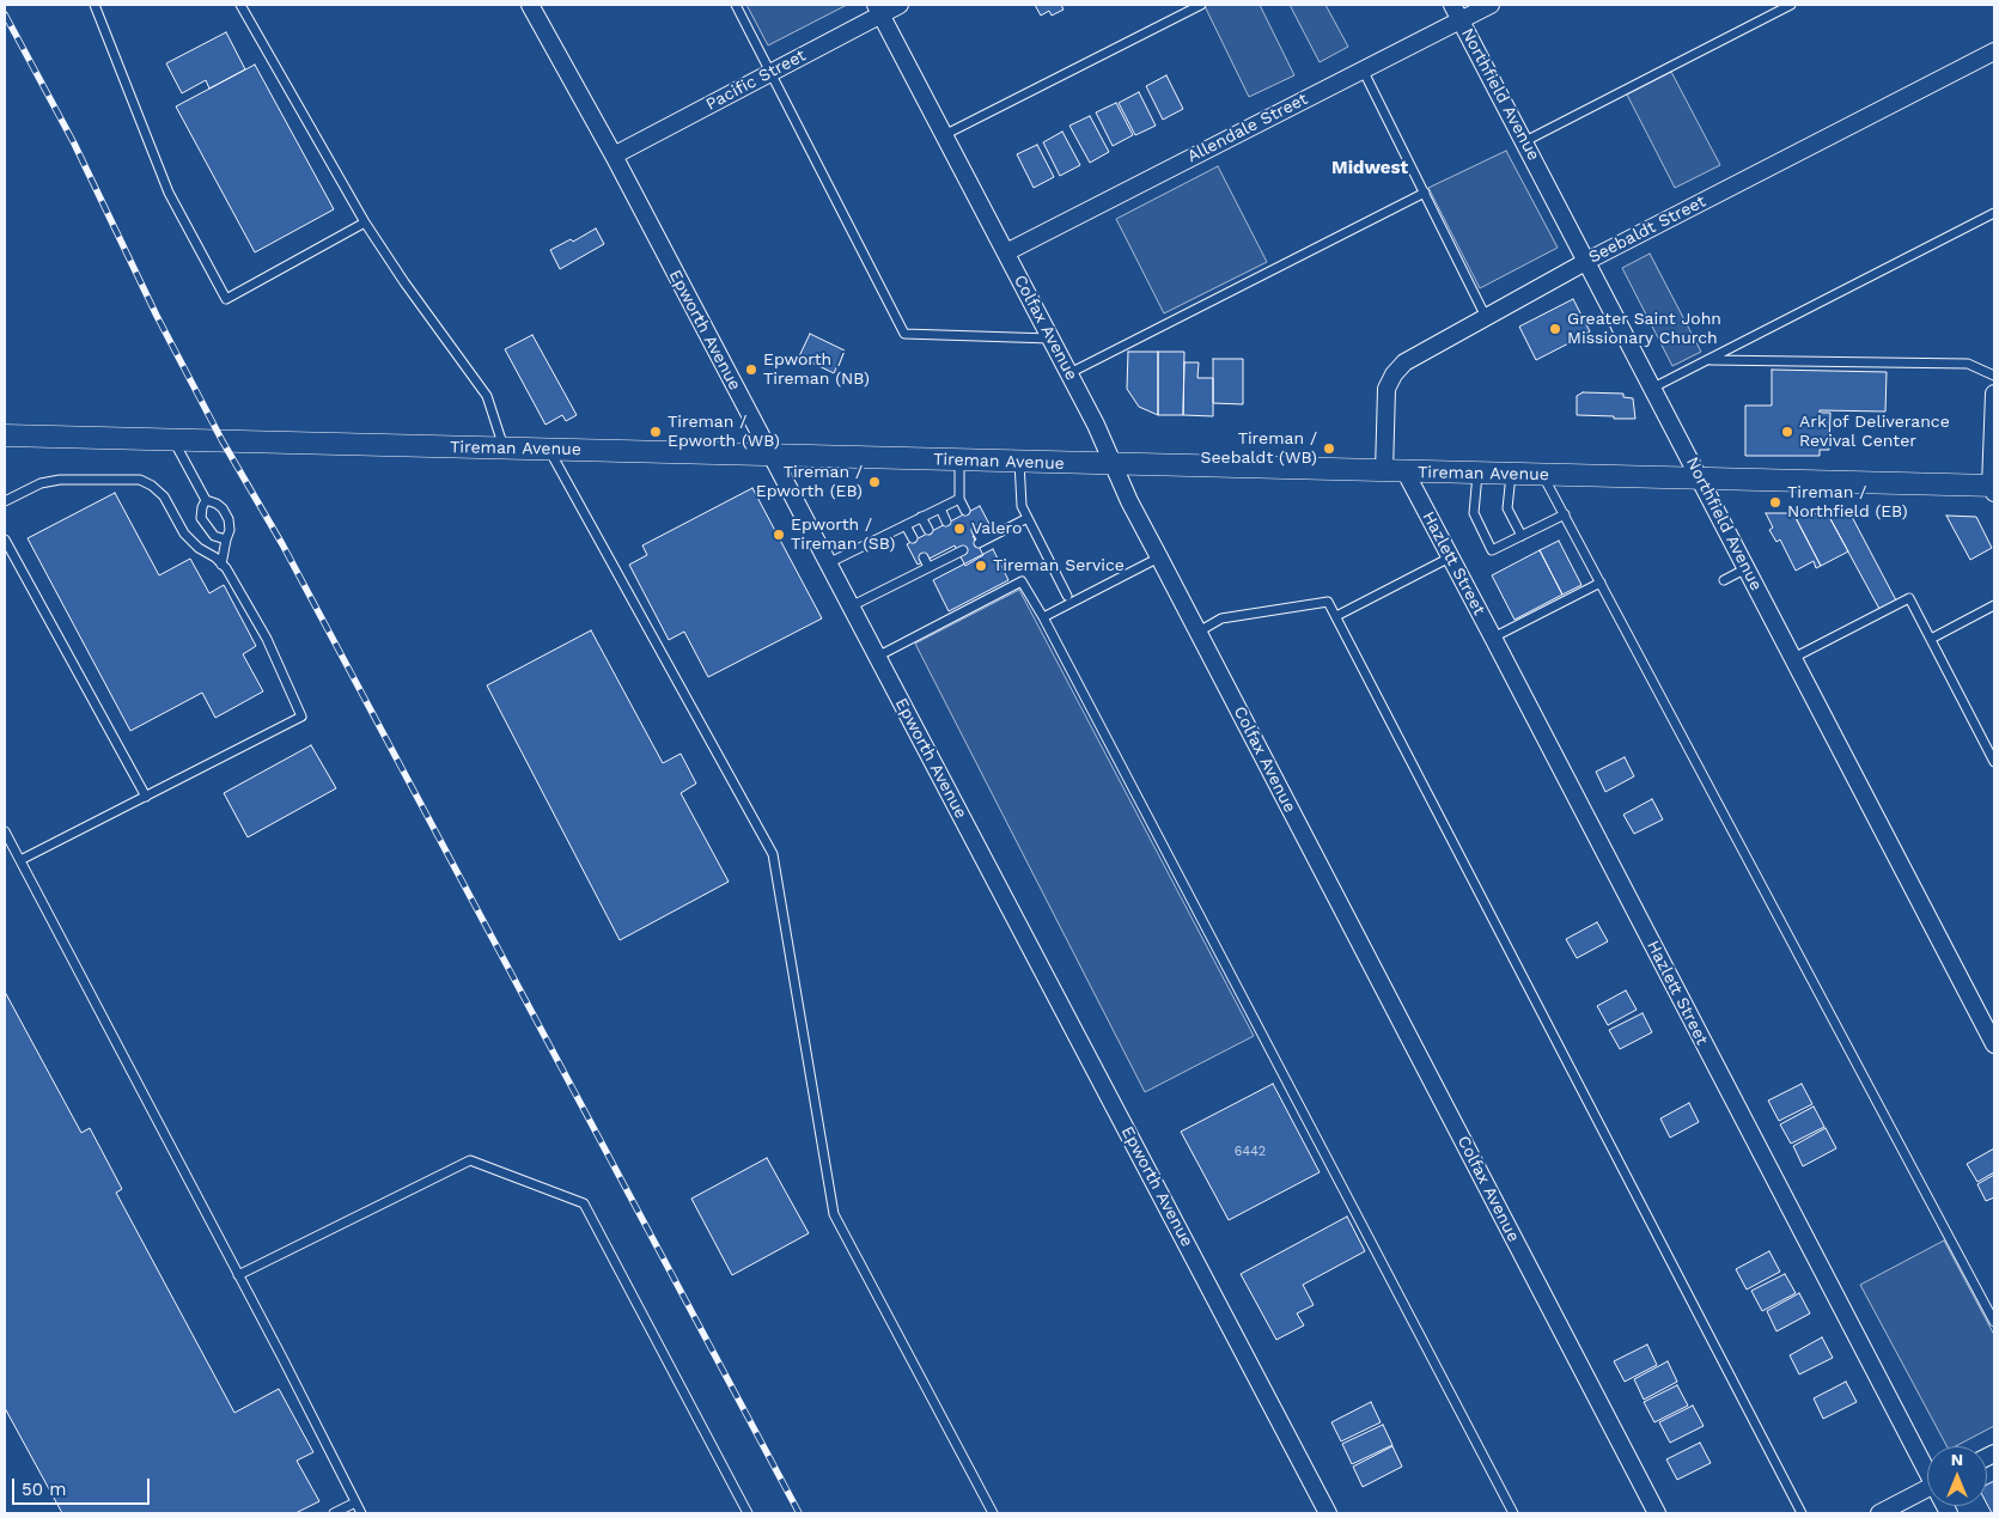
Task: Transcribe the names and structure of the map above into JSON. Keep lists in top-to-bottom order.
{
  "streets": {
    "street": [
      "Pacific Street",
      "Northfield Avenue",
      "Allendale Street",
      "Seebaldt Street",
      "Colfax Avenue",
      "Epworth Avenue",
      "Tireman Avenue",
      "Hazlett Street"
    ]
  },
  "crossings": [
    ["Pacific Street", "Colfax Avenue"],
    ["Pacific Street", "Epworth Avenue"],
    ["Northfield Avenue", "Allendale Street"],
    ["Northfield Avenue", "Seebaldt Street"],
    ["Northfield Avenue", "Tireman Avenue"],
    ["Allendale Street", "Colfax Avenue"],
    ["Seebaldt Street", "Tireman Avenue"],
    ["Seebaldt Street", "Hazlett Street"],
    ["Colfax Avenue", "Tireman Avenue"],
    ["Epworth Avenue", "Tireman Avenue"],
    ["Tireman Avenue", "Hazlett Street"]
  ],
  "districts": ["Midwest"],
  "places": [
    "Greater Saint John Missionary Church",
    "Epworth / Tireman (NB)",
    "Tireman / Epworth (WB)",
    "Ark of Deliverance Revival Center",
    "Tireman / Seebaldt (WB)",
    "Tireman / Epworth (EB)",
    "Tireman / Northfield (EB)",
    "Valero",
    "Epworth / Tireman (SB)",
    "Tireman Service"
  ],
  "house_numbers": ["6442"],
  "scale_bar": "50 m",
  "north": "top"
}
